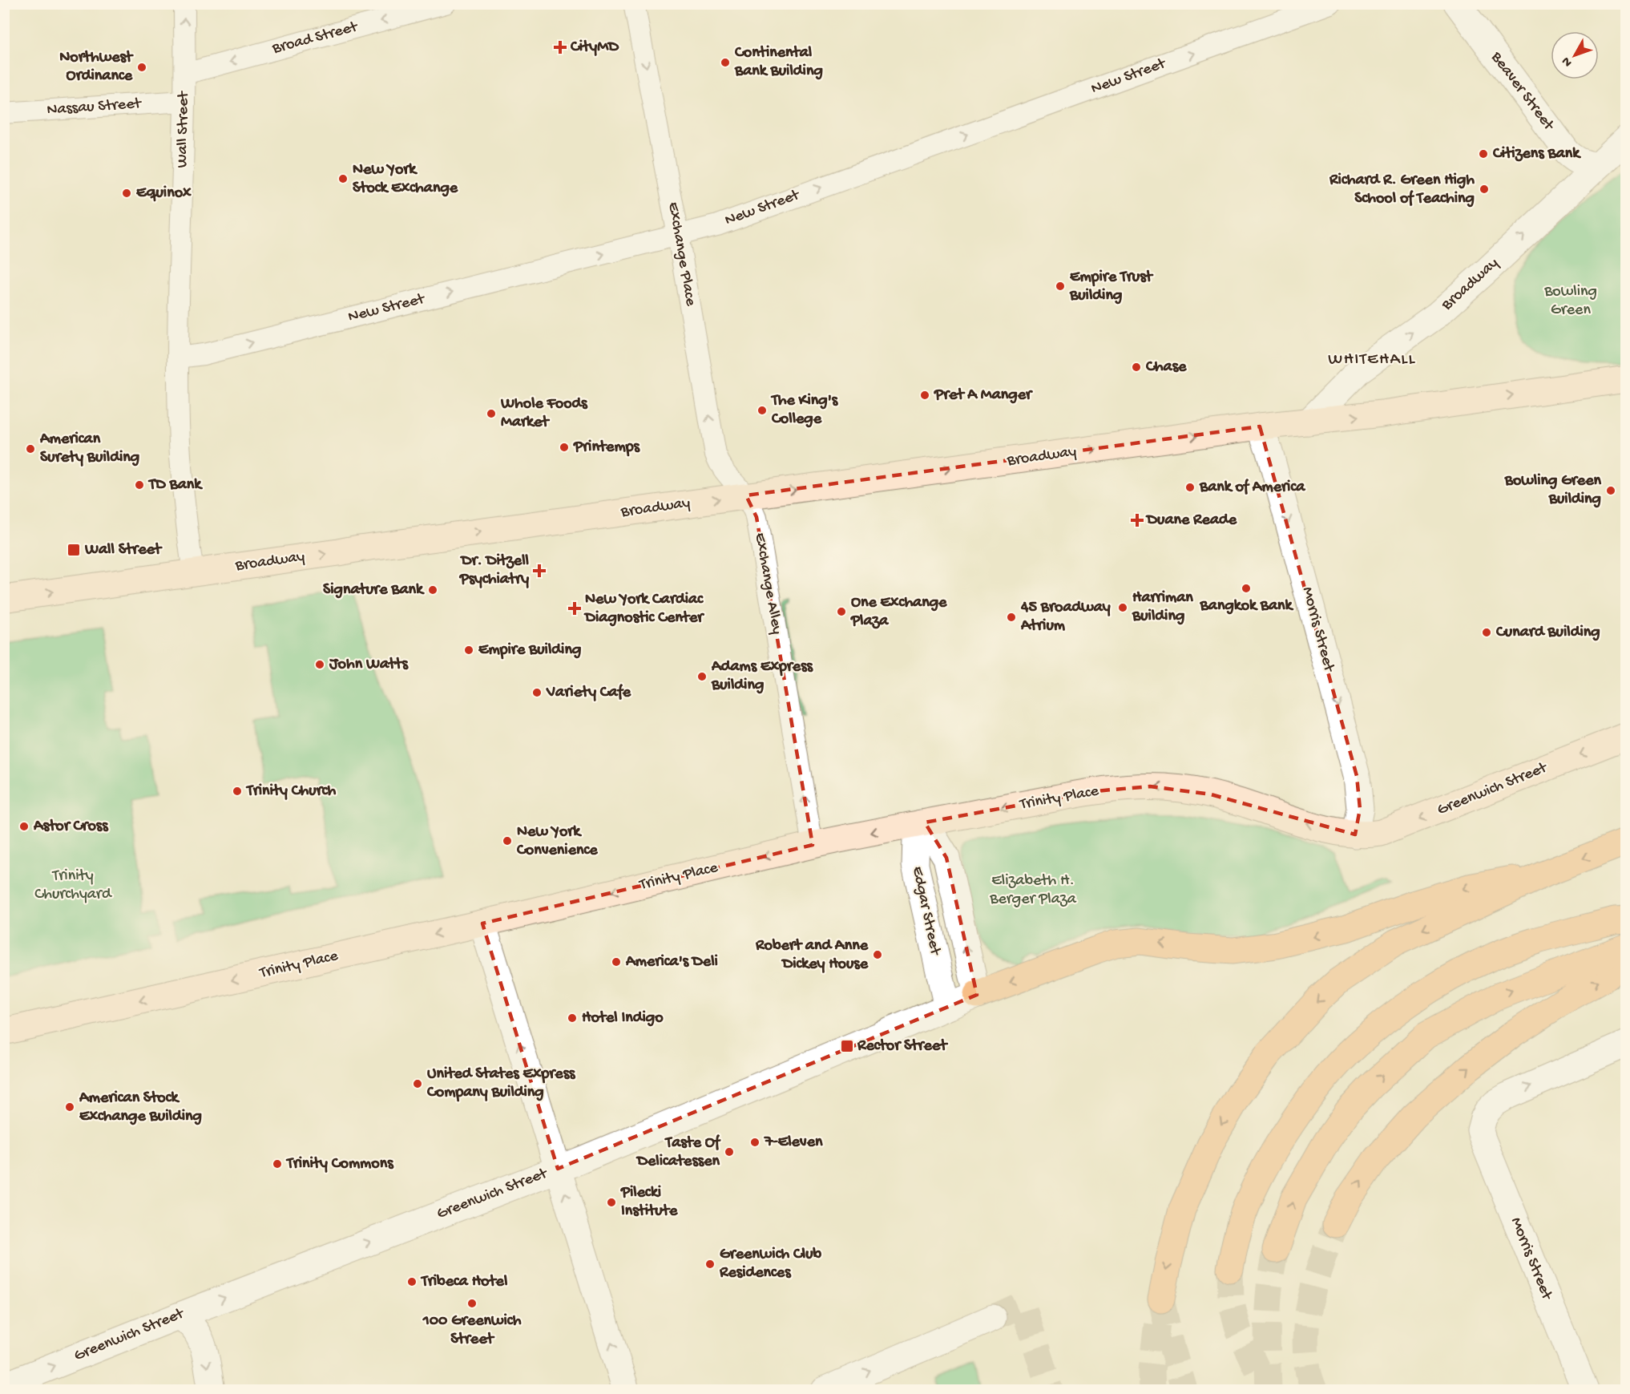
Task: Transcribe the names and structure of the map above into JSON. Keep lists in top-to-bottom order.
{
  "streets": {
    "main road": ["Broadway", "Greenwich Street", "Trinity Place"],
    "street": [
      "Broad Street",
      "New Street",
      "Beaver Street",
      "Nassau Street",
      "Wall Street",
      "Exchange Place",
      "Exchange Alley",
      "Morris Street",
      "Edgar Street"
    ]
  },
  "crossings": [
    ["Broad Street", "Wall Street"],
    ["New Street", "Wall Street"],
    ["New Street", "Exchange Place"],
    ["Beaver Street", "Broadway"],
    ["Nassau Street", "Wall Street"],
    ["Wall Street", "Broadway"],
    ["Exchange Place", "Broadway"],
    ["Exchange Place", "Exchange Alley"],
    ["Broadway", "Exchange Alley"],
    ["Broadway", "Morris Street"],
    ["Exchange Alley", "Trinity Place"],
    ["Morris Street", "Greenwich Street"],
    ["Morris Street", "Trinity Place"],
    ["Greenwich Street", "Trinity Place"],
    ["Greenwich Street", "Edgar Street"],
    ["Trinity Place", "Edgar Street"]
  ],
  "one_way": [
    "Broad Street",
    "New Street",
    "Broadway",
    "Exchange Alley",
    "Trinity Place"
  ],
  "districts": ["WHITEHALL"],
  "parks": ["Bowling Green", "Trinity Churchyard", "Elizabeth H. Berger Plaza"],
  "places": {
    "health": [
      "CityMD",
      "Duane Reade",
      "Dr. Ditzell Psychiatry",
      "New York Cardiac Diagnostic Center"
    ],
    "other": [
      "Continental Bank Building",
      "Northwest Ordinance",
      "Citizens Bank",
      "New York Stock Exchange",
      "Richard R. Green High School of Teaching",
      "Equinox",
      "Empire Trust Building",
      "Chase",
      "Pret A Manger",
      "The King's College",
      "Whole Foods Market",
      "Printemps",
      "American Surety Building",
      "TD Bank",
      "Bank of America",
      "Bowling Green Building",
      "Bangkok Bank",
      "Signature Bank",
      "Harriman Building",
      "One Exchange Plaza",
      "45 Broadway Atrium",
      "Cunard Building",
      "Empire Building",
      "John Watts",
      "Adams Express Building",
      "Variety Cafe",
      "Trinity Church",
      "Astor Cross",
      "New York Convenience",
      "Robert and Anne Dickey House",
      "America's Deli",
      "Hotel Indigo",
      "United States Express Company Building",
      "American Stock Exchange Building",
      "7-Eleven",
      "Taste Of Delicatessen",
      "Trinity Commons",
      "Pilecki Institute",
      "Greenwich Club Residences",
      "Tribeca Hotel",
      "100 Greenwich Street"
    ],
    "transit": ["Wall Street", "Rector Street"]
  },
  "north": "bottom left"
}
